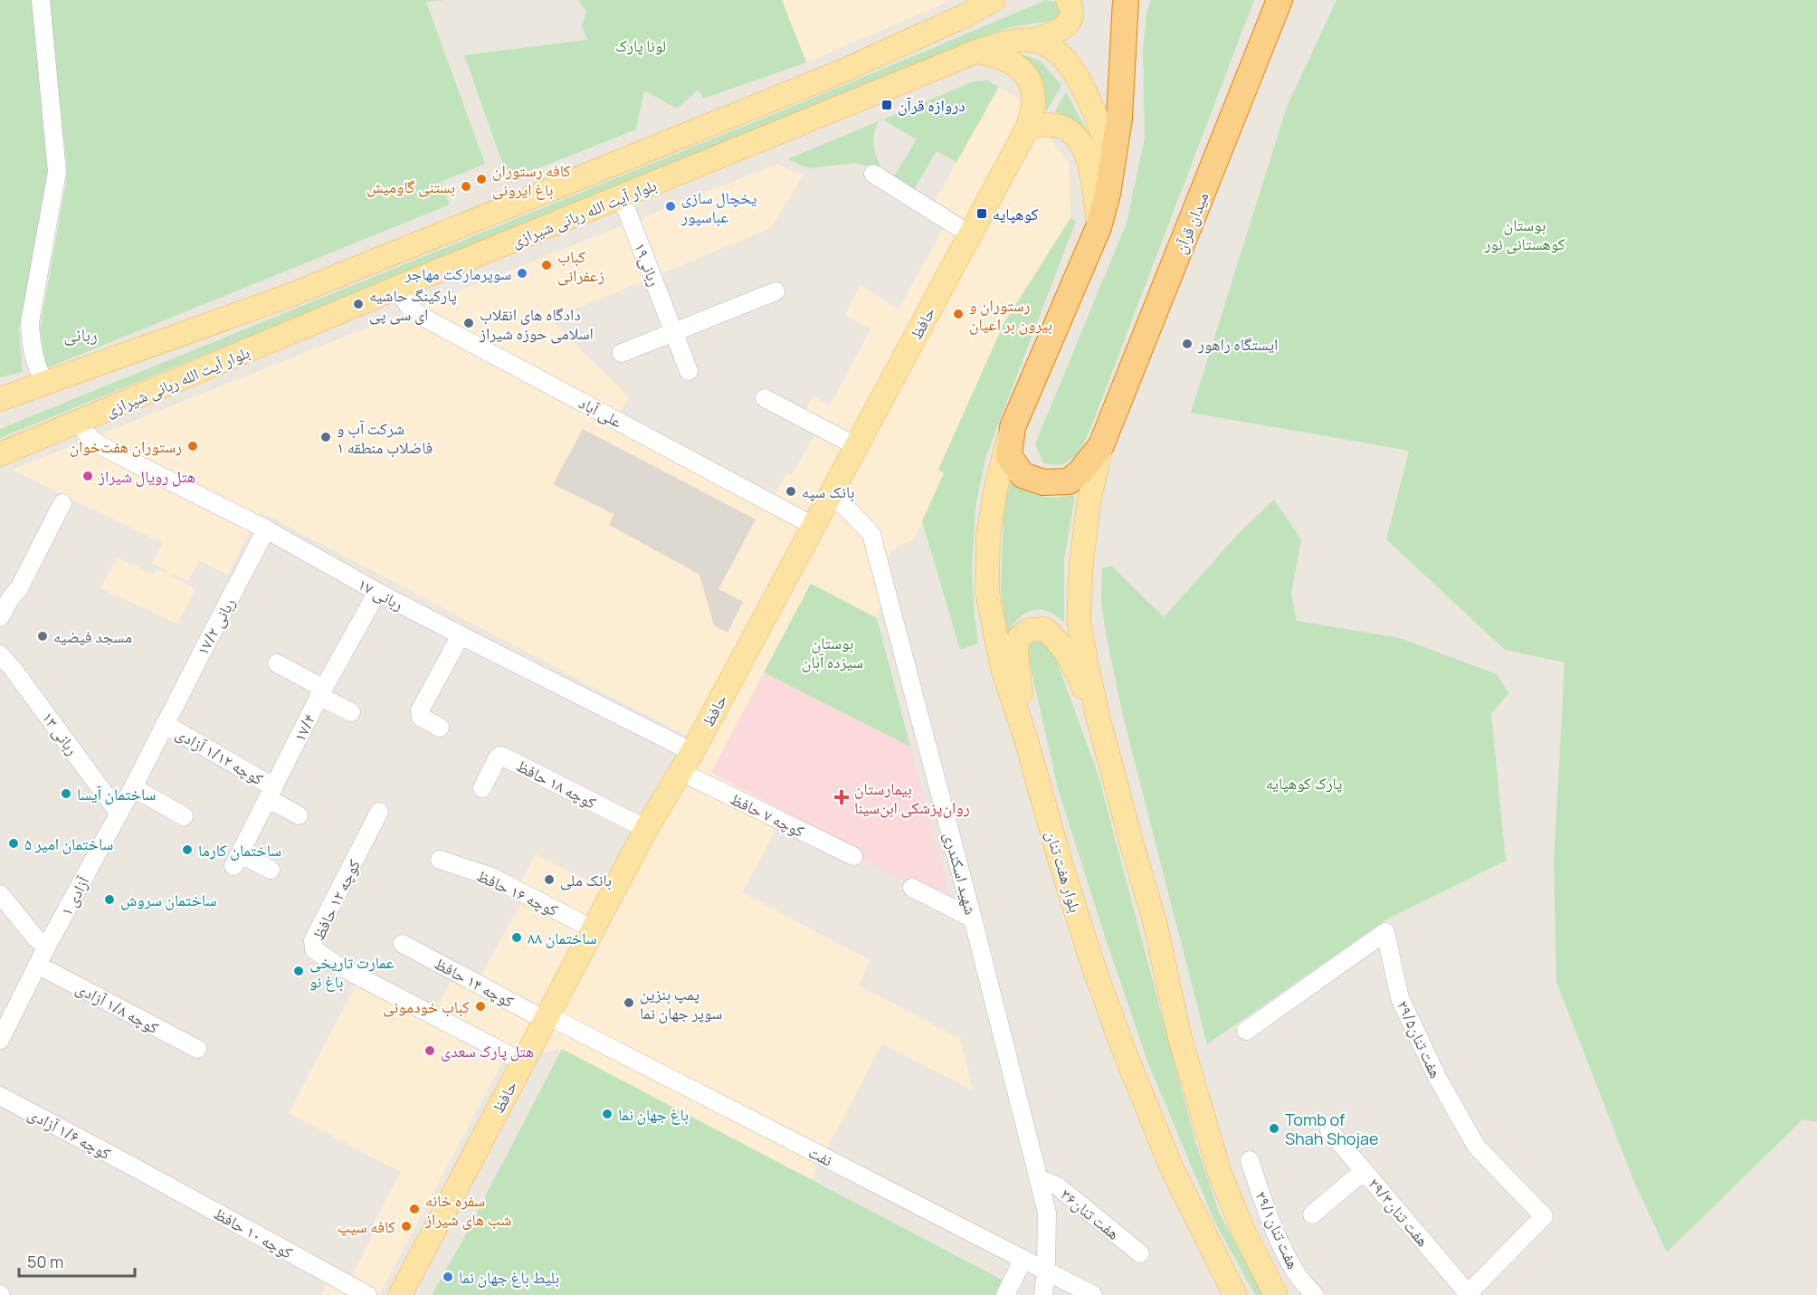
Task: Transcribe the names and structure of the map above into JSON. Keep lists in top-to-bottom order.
{
  "streets": {
    "highway": ["میدان قرآن"],
    "main road": ["بلوار آیت الله ربانی شیرازی", "حافظ", "بلوار هفت تنان"],
    "street": [
      "ربانی۱۹",
      "علی آباد",
      "ربانی ۱۷",
      "ربانی ۱۷/۲",
      "۱۷/۴",
      "ربانی ۱۳",
      "کوچه ۱/۱۲ آزادی",
      "کوچه ۱۸ حافظ",
      "کوچه ۷ حافظ",
      "شهید اسکندری",
      "کوچه ۱۶ حافظ",
      "آزادی ۱",
      "کوچه ۱۲ حافظ",
      "کوچه ۱۴ حافظ",
      "کوچه ۱/۸ آزادی",
      "۲۹/۵هفت تنان",
      "کوچه ۱/۶ آزادی",
      "نفت",
      "۲۹/۳هفت تنان",
      "هفت تنان۳۶",
      "۲۹/۱هفت تنان",
      "کوچه ۱۰ حافظ"
    ]
  },
  "crossings": [
    ["بلوار آیت الله ربانی شیرازی", "ربانی۱۹"],
    ["بلوار آیت الله ربانی شیرازی", "حافظ"],
    ["بلوار آیت الله ربانی شیرازی", "علی آباد"],
    ["بلوار آیت الله ربانی شیرازی", "ربانی ۱۷"],
    ["میدان قرآن", "بلوار هفت تنان"],
    ["حافظ", "علی آباد"],
    ["حافظ", "ربانی ۱۷"],
    ["حافظ", "کوچه ۱۸ حافظ"],
    ["حافظ", "کوچه ۷ حافظ"],
    ["حافظ", "شهید اسکندری"],
    ["حافظ", "کوچه ۱۶ حافظ"],
    ["حافظ", "کوچه ۱۲ حافظ"],
    ["حافظ", "کوچه ۱۴ حافظ"],
    ["حافظ", "نفت"],
    ["ربانی ۱۷", "ربانی ۱۷/۲"],
    ["ربانی ۱۷", "۱۷/۴"],
    ["ربانی ۱۷", "کوچه ۷ حافظ"],
    ["ربانی ۱۷/۲", "کوچه ۱/۱۲ آزادی"],
    ["ربانی ۱۷/۲", "آزادی ۱"],
    ["۱۷/۴", "کوچه ۱/۱۲ آزادی"],
    ["ربانی ۱۳", "آزادی ۱"],
    ["کوچه ۱/۱۲ آزادی", "آزادی ۱"],
    ["شهید اسکندری", "نفت"],
    ["شهید اسکندری", "هفت تنان۳۶"],
    ["آزادی ۱", "کوچه ۱/۸ آزادی"],
    ["کوچه ۱۴ حافظ", "نفت"],
    ["۲۹/۵هفت تنان", "۲۹/۳هفت تنان"],
    ["کوچه ۱/۶ آزادی", "کوچه ۱۰ حافظ"]
  ],
  "districts": ["ربانی"],
  "parks": [
    "لونا پارک",
    "بوستان کوهستانی نور",
    "بوستان سیزده آبان",
    "پارک کوهپایه"
  ],
  "places": {
    "transit": ["دروازه قرآن", "کوهپایه"],
    "other": [
      "کافه رستوران باغ ایرونی",
      "بستنی گاومیش",
      "یخچال سازی عباسپور",
      "کباب زعفرانی",
      "سوپرمارکت مهاجر",
      "پارکینگ حاشیه ای سی پی",
      "رستوران و بیرون بر اعيان",
      "دادگاه های انقلاب اسلامی حوزه شیراز",
      "ایستگاه راهور",
      "شرکت آب و فاضلاب منطقه ۱",
      "رستوران هفت‌خوان",
      "هتل رویال شیراز",
      "بانک سپه",
      "مسجد فیضیه",
      "ساختمان آیسا",
      "ساختمان امیر ۵",
      "ساختمان کارما",
      "بانک ملی",
      "ساختمان سروش",
      "ساختمان ۸۸",
      "عمارت تاریخی باغ نو",
      "پمپ بنزین سوپر جهان نما",
      "کباب خودمونی",
      "هتل پارک سعدی",
      "باغ جهان نما",
      "Tomb of Shah Shojae",
      "سفره خانه شب های شیراز",
      "کافه سیپ",
      "بلیط باغ جهان نما"
    ],
    "health": ["بیمارستان روان‌پزشکی ابن‌سینا"]
  },
  "scale_bar": "50 m"
}
